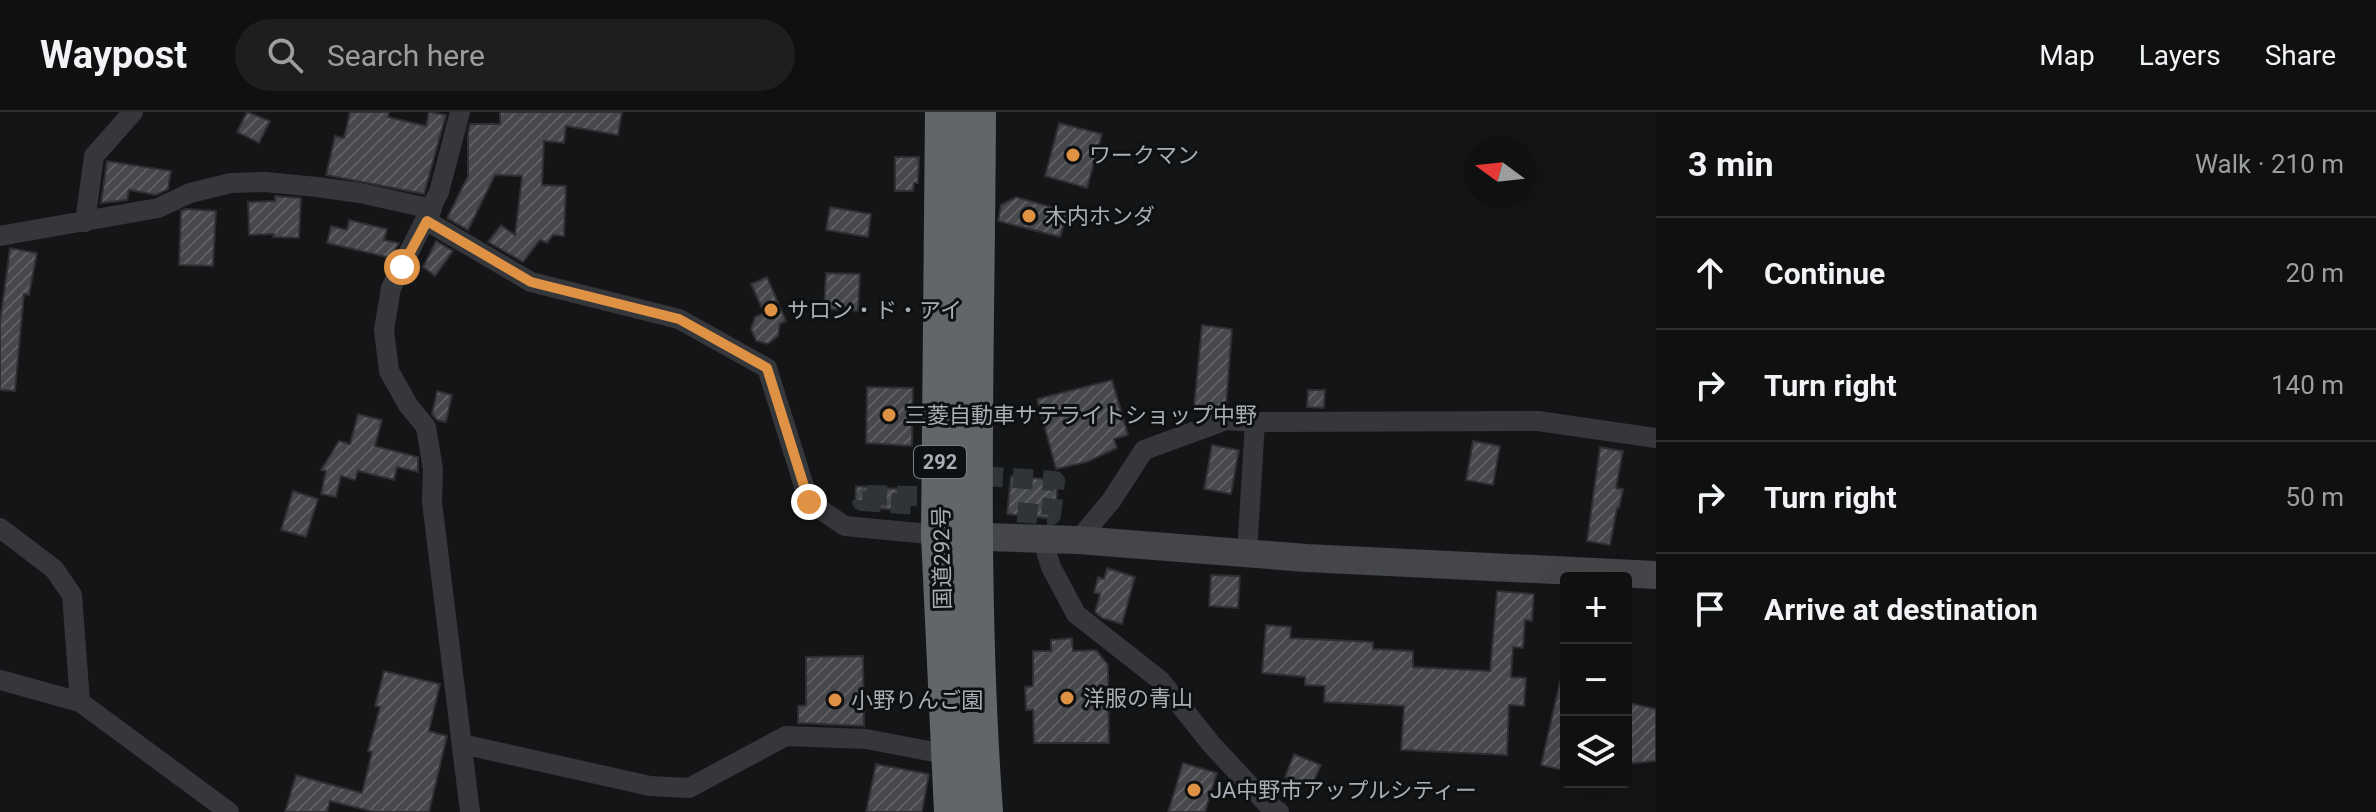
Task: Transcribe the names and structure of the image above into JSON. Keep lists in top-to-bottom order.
{
  "streets": {
    "highway": ["292", "国道292号"]
  },
  "places": [
    "ワークマン",
    "木内ホンダ",
    "サロン・ド・アイ",
    "三菱自動車サテライトショップ中野",
    "洋服の青山",
    "小野りんご園",
    "JA中野市アップルシティー"
  ],
  "north": "left",
  "page": {
    "header": "Waypost",
    "search": "Search here",
    "nav": ["Map", "Layers", "Share"],
    "heading": ["3 min", "Walk · 210 m"],
    "list": [
      ["Continue", "20 m"],
      ["Turn right", "140 m"],
      ["Turn right", "50 m"],
      "Arrive at destination"
    ],
    "map_buttons": ["+", "−"]
  }
}
